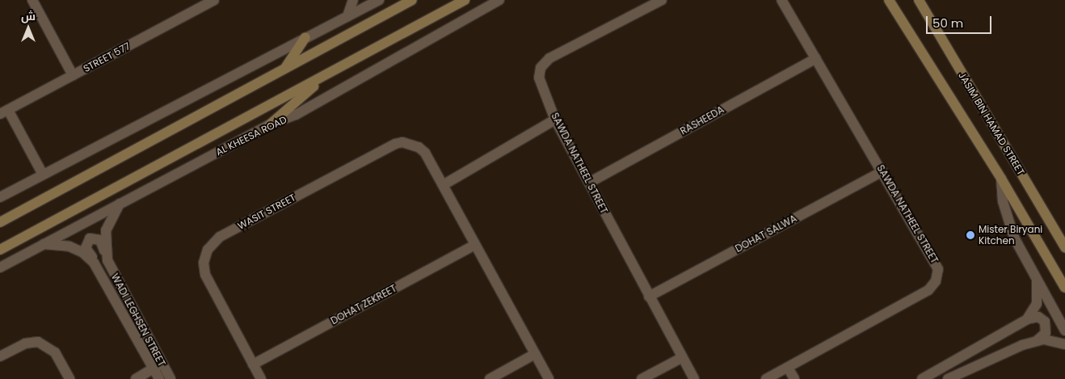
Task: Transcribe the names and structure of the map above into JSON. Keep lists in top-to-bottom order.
{
  "streets": {
    "main road": ["JASIM BIN HAMAD STREET", "AL KHEESA ROAD"],
    "street": [
      "STREET 577",
      "RASHEEDA",
      "SAWDA NATHEEL STREET",
      "WASIT STREET",
      "DOHAT SALWA",
      "DOHAT ZEKREET",
      "WADI LEGHSEN STREET"
    ]
  },
  "crossings": [
    ["RASHEEDA", "SAWDA NATHEEL STREET"],
    ["AL KHEESA ROAD", "WADI LEGHSEN STREET"],
    ["SAWDA NATHEEL STREET", "DOHAT SALWA"],
    ["WASIT STREET", "DOHAT ZEKREET"]
  ],
  "places": ["Mister Biryani Kitchen"],
  "scale_bar": "50 m",
  "north": "top"
}
